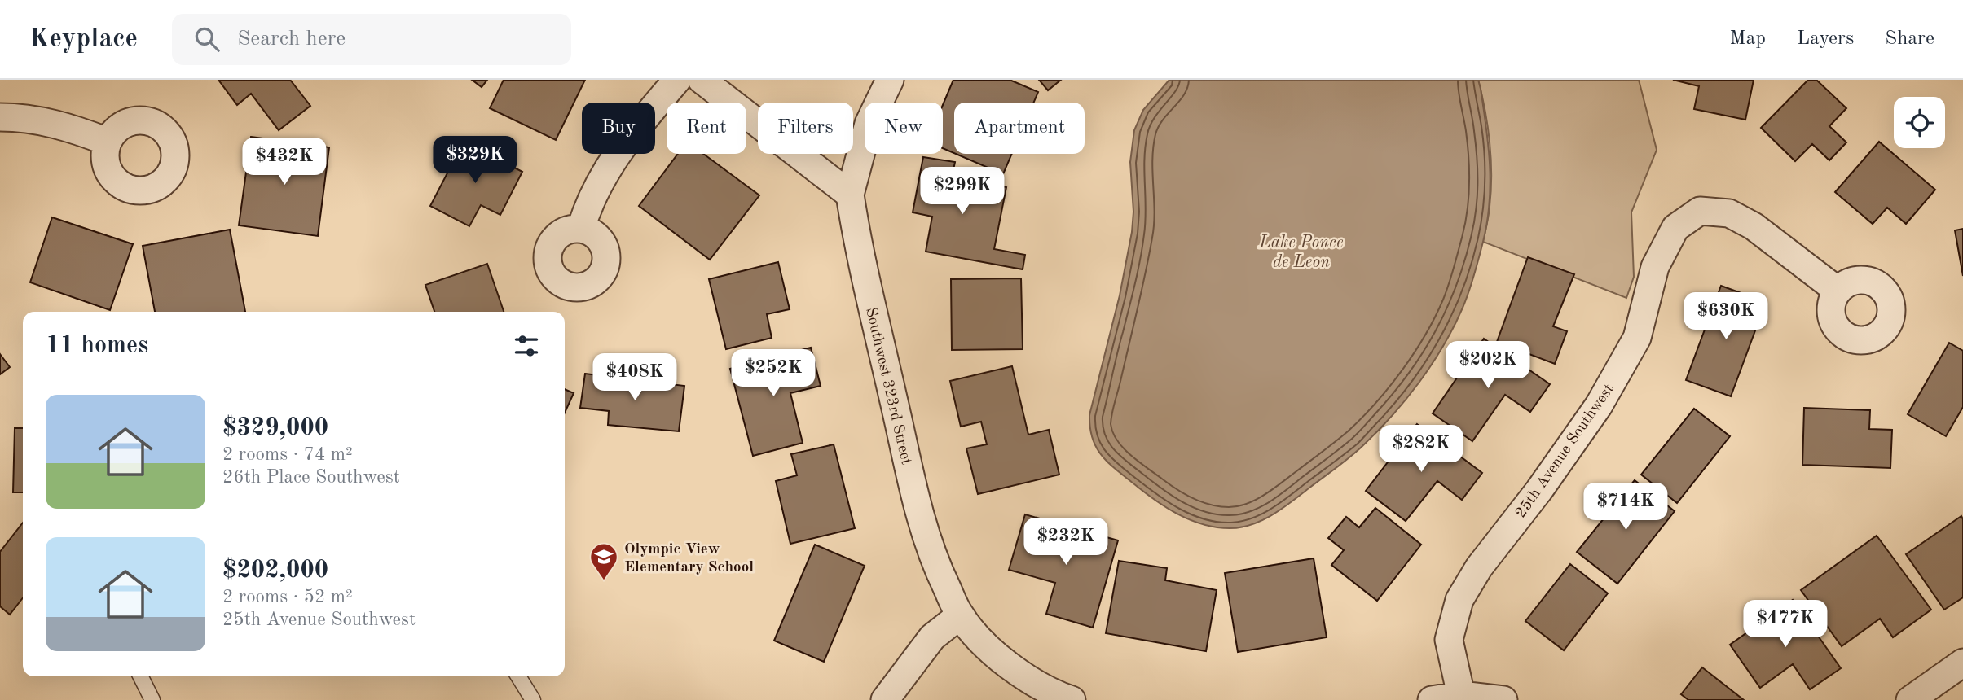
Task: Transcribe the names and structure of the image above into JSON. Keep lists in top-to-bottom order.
{
  "streets": {
    "street": ["Southwest 323rd Street", "25th Avenue Southwest"]
  },
  "water": ["Lake Ponce de Leon"],
  "places": {
    "school or university": ["Olympic View Elementary School"]
  },
  "page": {
    "header": "Keyplace",
    "search": "Search here",
    "nav": ["Map", "Layers", "Share"],
    "chip": [
      "Buy",
      "Rent",
      "Filters",
      "New",
      "Apartment"
    ],
    "price": [
      "$329K",
      "$432K",
      "$299K",
      "$630K",
      "$202K",
      "$252K",
      "$408K",
      "$282K",
      "$714K",
      "$232K",
      "$477K"
    ],
    "heading": "11 homes",
    "list": [
      {
        "name": "$329,000",
        "note": "2 rooms · 74 m² · 26th Place Southwest"
      },
      {
        "name": "$202,000",
        "note": "2 rooms · 52 m² · 25th Avenue Southwest"
      }
    ]
  }
}
